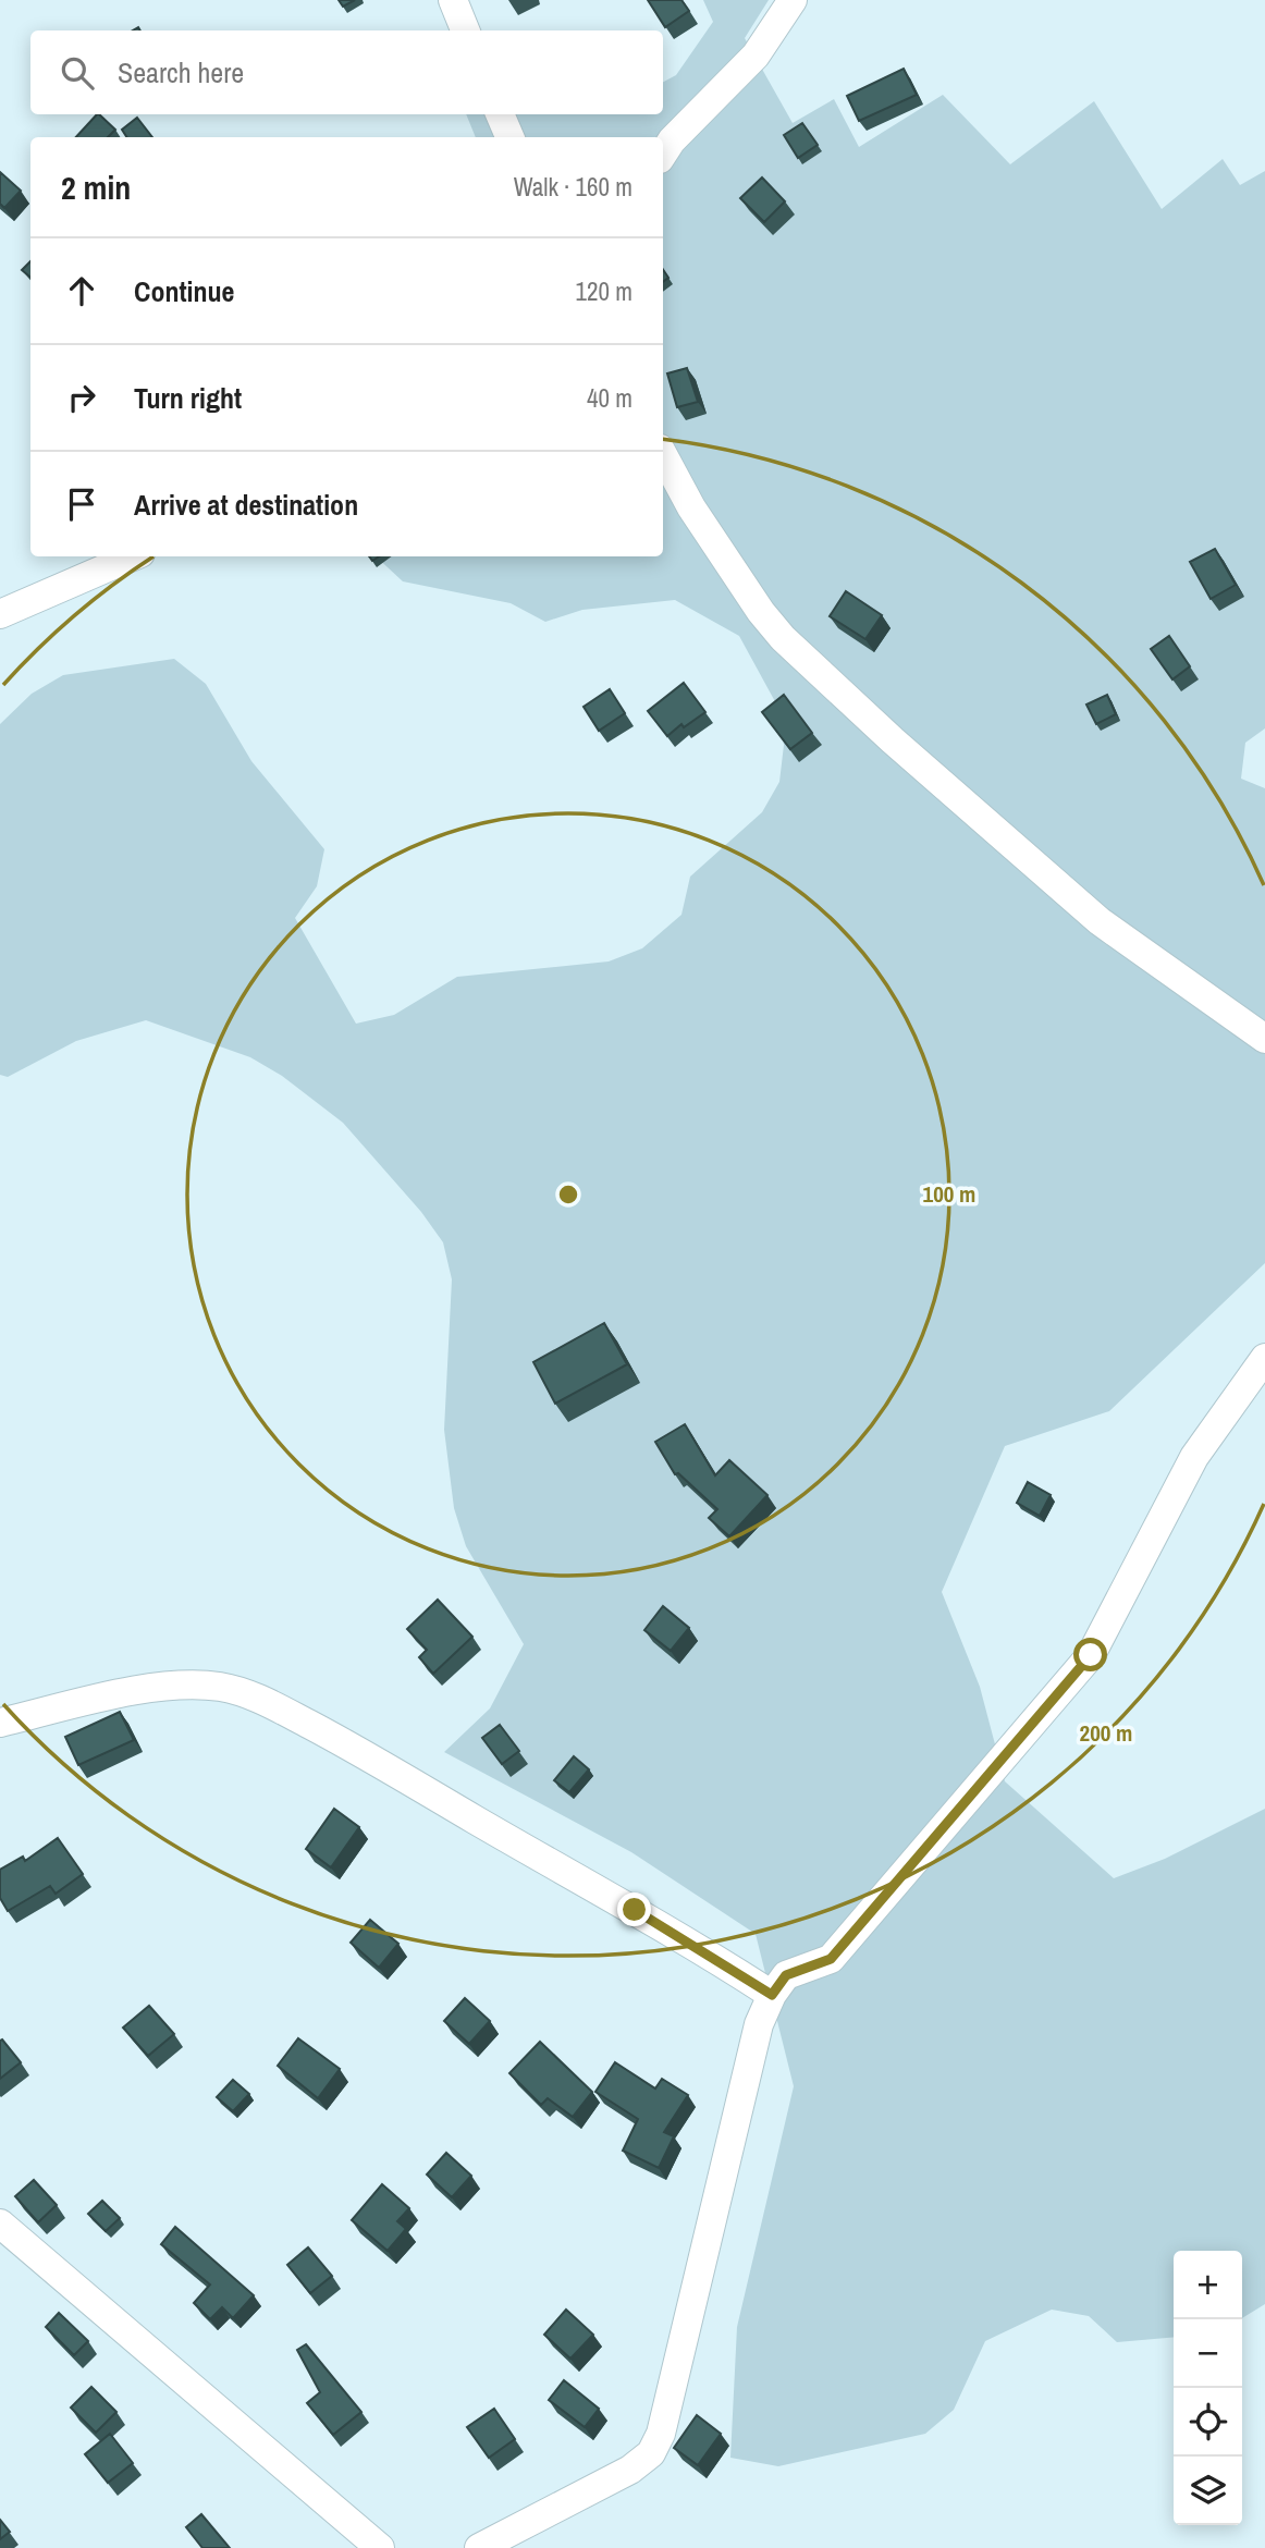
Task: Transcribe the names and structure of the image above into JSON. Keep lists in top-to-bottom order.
{
  "page": {
    "search": "Search here",
    "heading": ["2 min", "Walk · 160 m"],
    "list": [
      ["Continue", "120 m"],
      ["Turn right", "40 m"],
      "Arrive at destination"
    ],
    "map_buttons": ["+", "−"]
  },
  "rings": ["100 m", "200 m"]
}
